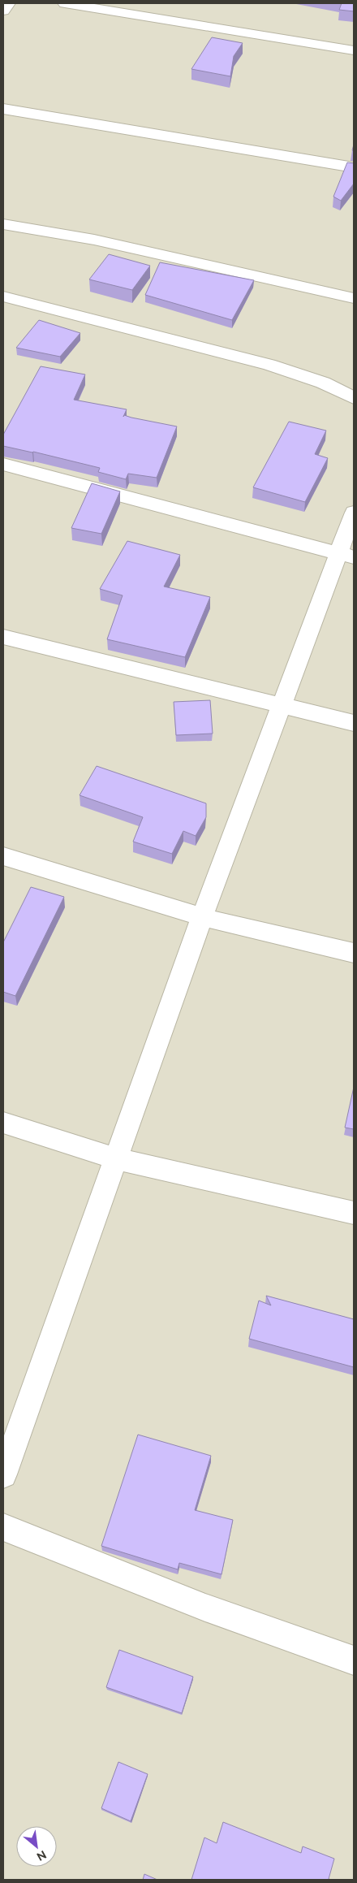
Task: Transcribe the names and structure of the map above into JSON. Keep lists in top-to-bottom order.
{
  "north": "bottom right"
}
